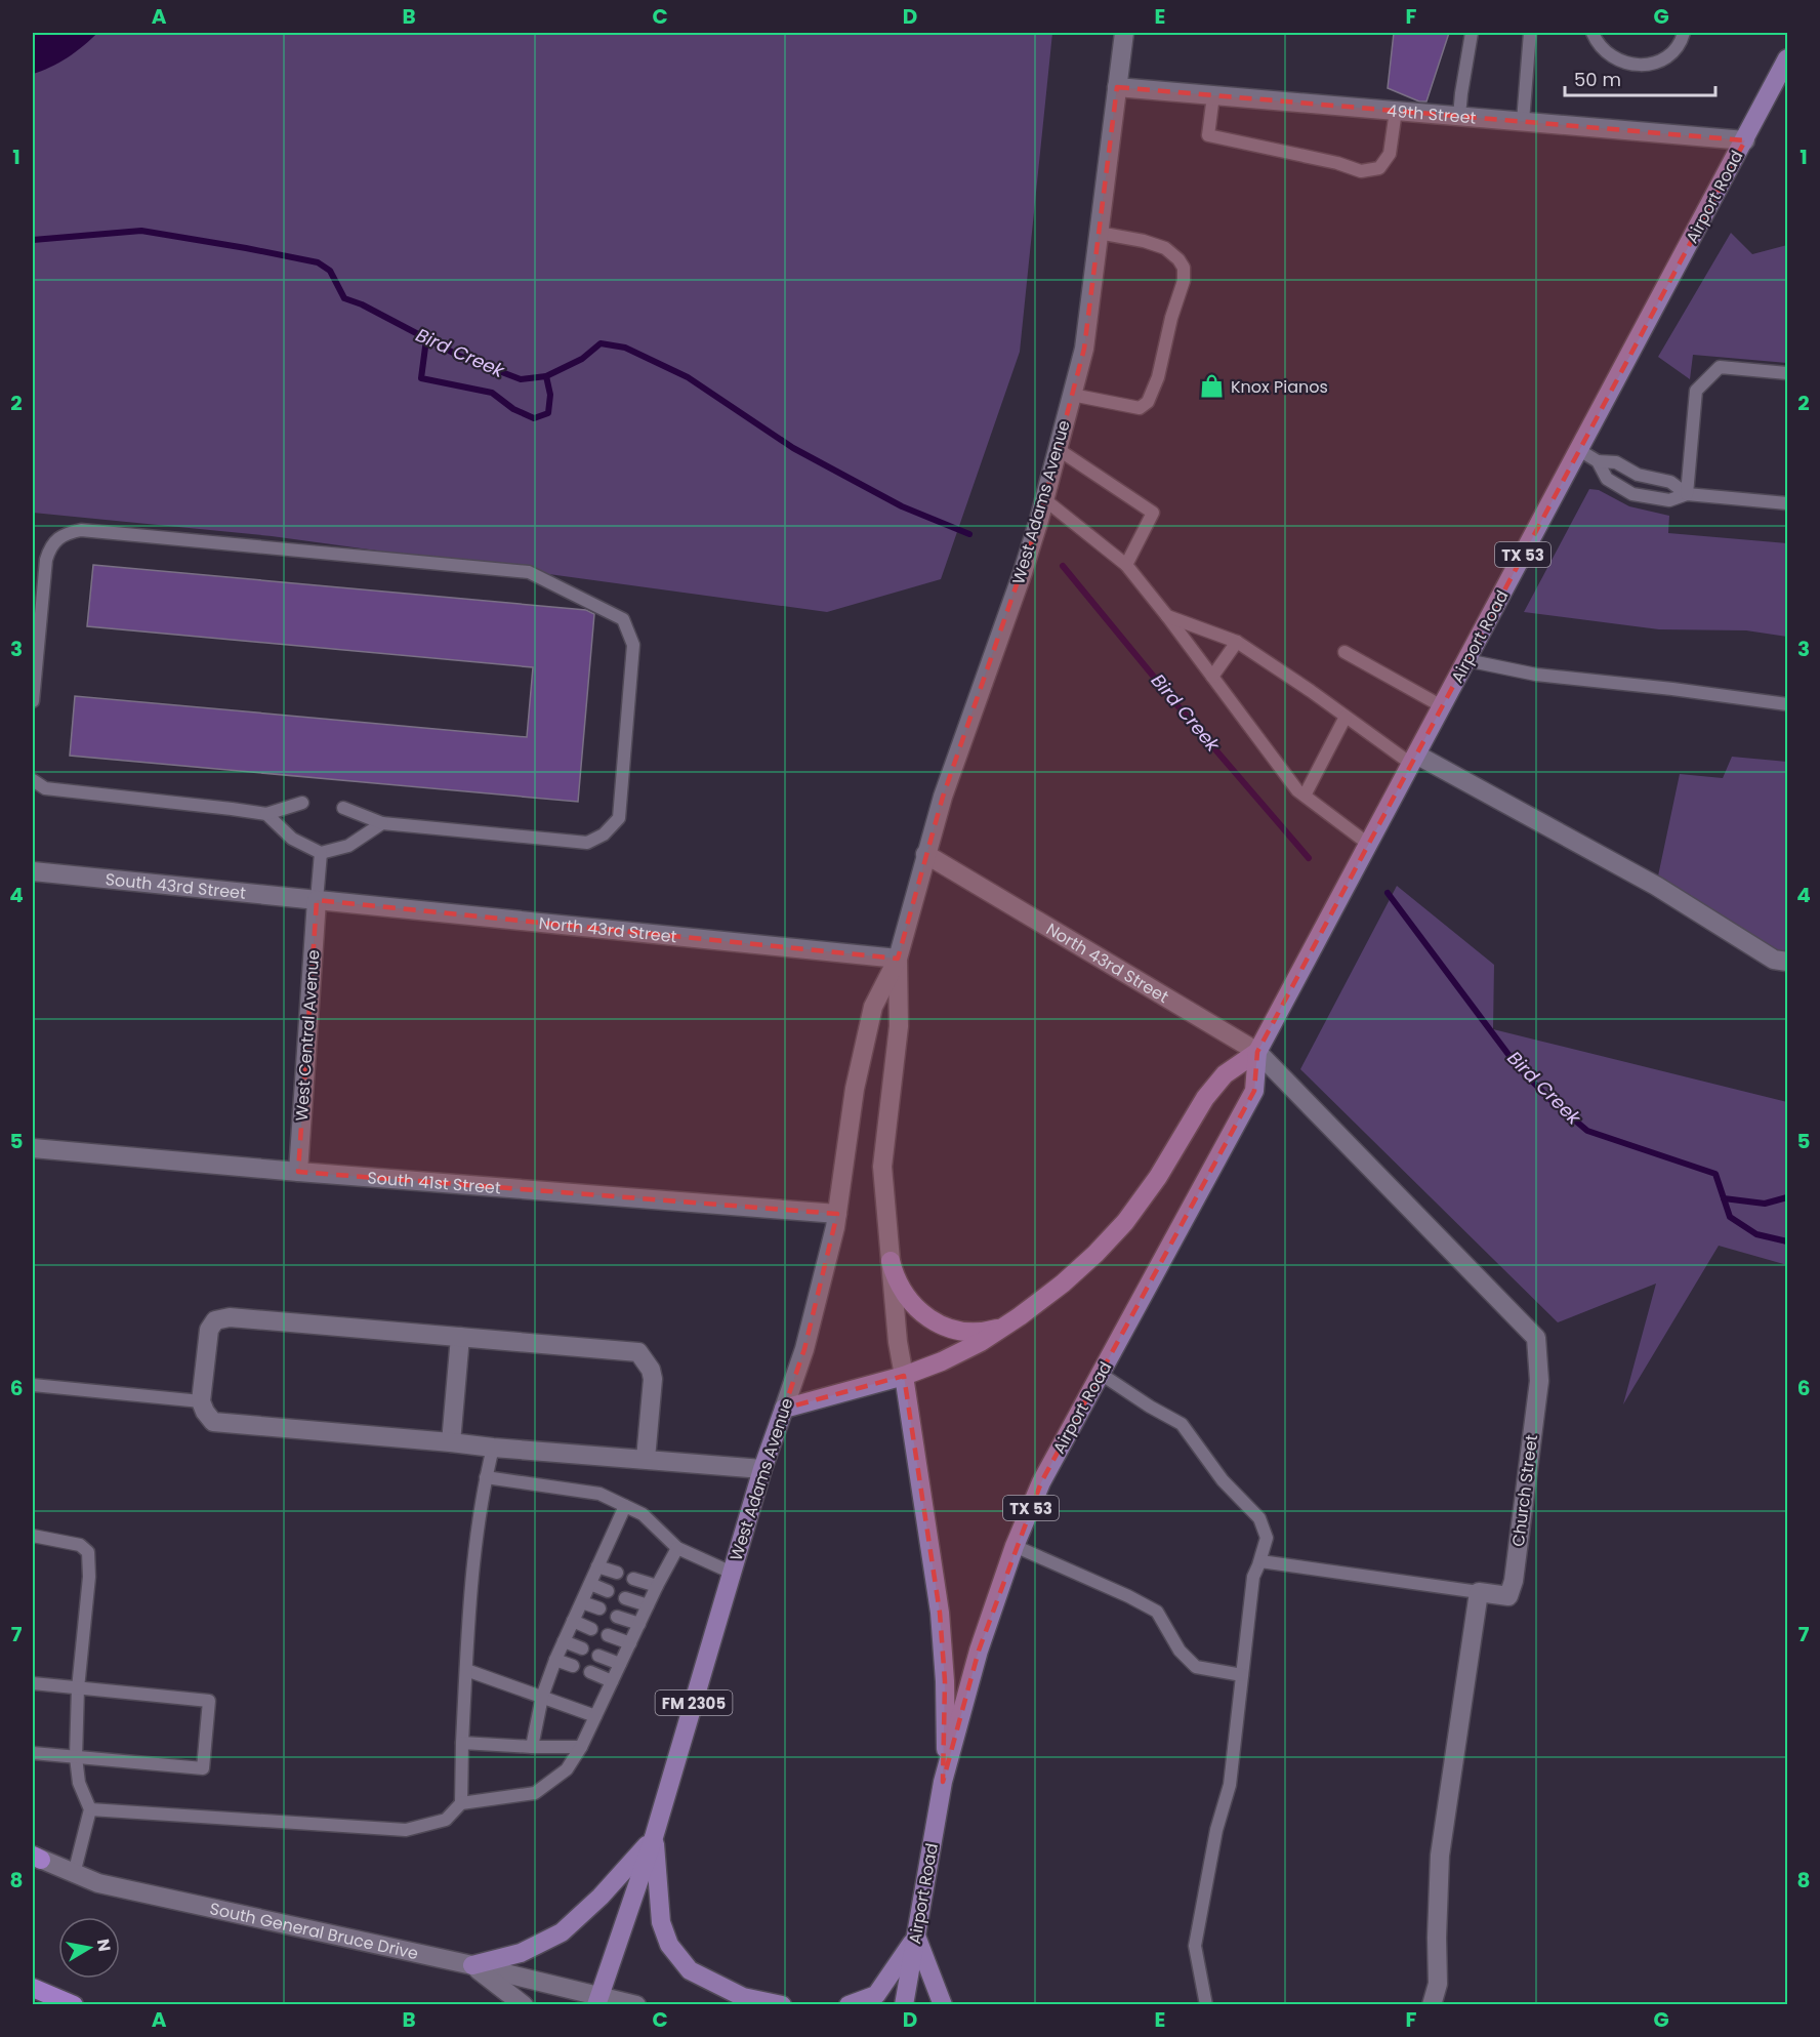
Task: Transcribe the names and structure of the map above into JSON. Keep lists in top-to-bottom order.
{
  "streets": {
    "main road": [
      "Airport Road",
      "West Adams Avenue",
      "TX 53",
      "FM 2305"
    ],
    "street": [
      "49th Street",
      "South 43rd Street",
      "North 43rd Street",
      "West Central Avenue",
      "South 41st Street",
      "Church Street",
      "South General Bruce Drive"
    ]
  },
  "crossings": [
    ["49th Street", "Airport Road"],
    ["49th Street", "West Adams Avenue"],
    ["Airport Road", "West Adams Avenue"],
    ["Airport Road", "North 43rd Street"],
    ["Airport Road", "Church Street"],
    ["West Adams Avenue", "North 43rd Street"],
    ["West Adams Avenue", "South 41st Street"],
    ["West Adams Avenue", "South General Bruce Drive"],
    ["South 43rd Street", "North 43rd Street"],
    ["South 43rd Street", "West Central Avenue"],
    ["North 43rd Street", "West Central Avenue"],
    ["North 43rd Street", "Church Street"],
    ["West Central Avenue", "South 41st Street"]
  ],
  "water": ["Bird Creek"],
  "places": {
    "shop": ["Knox Pianos"]
  },
  "scale_bar": "50 m",
  "north": "right",
  "grid": {
    "columns": [
      "A",
      "B",
      "C",
      "D",
      "E",
      "F",
      "G"
    ],
    "rows": [
      "1",
      "2",
      "3",
      "4",
      "5",
      "6",
      "7",
      "8"
    ]
  }
}
